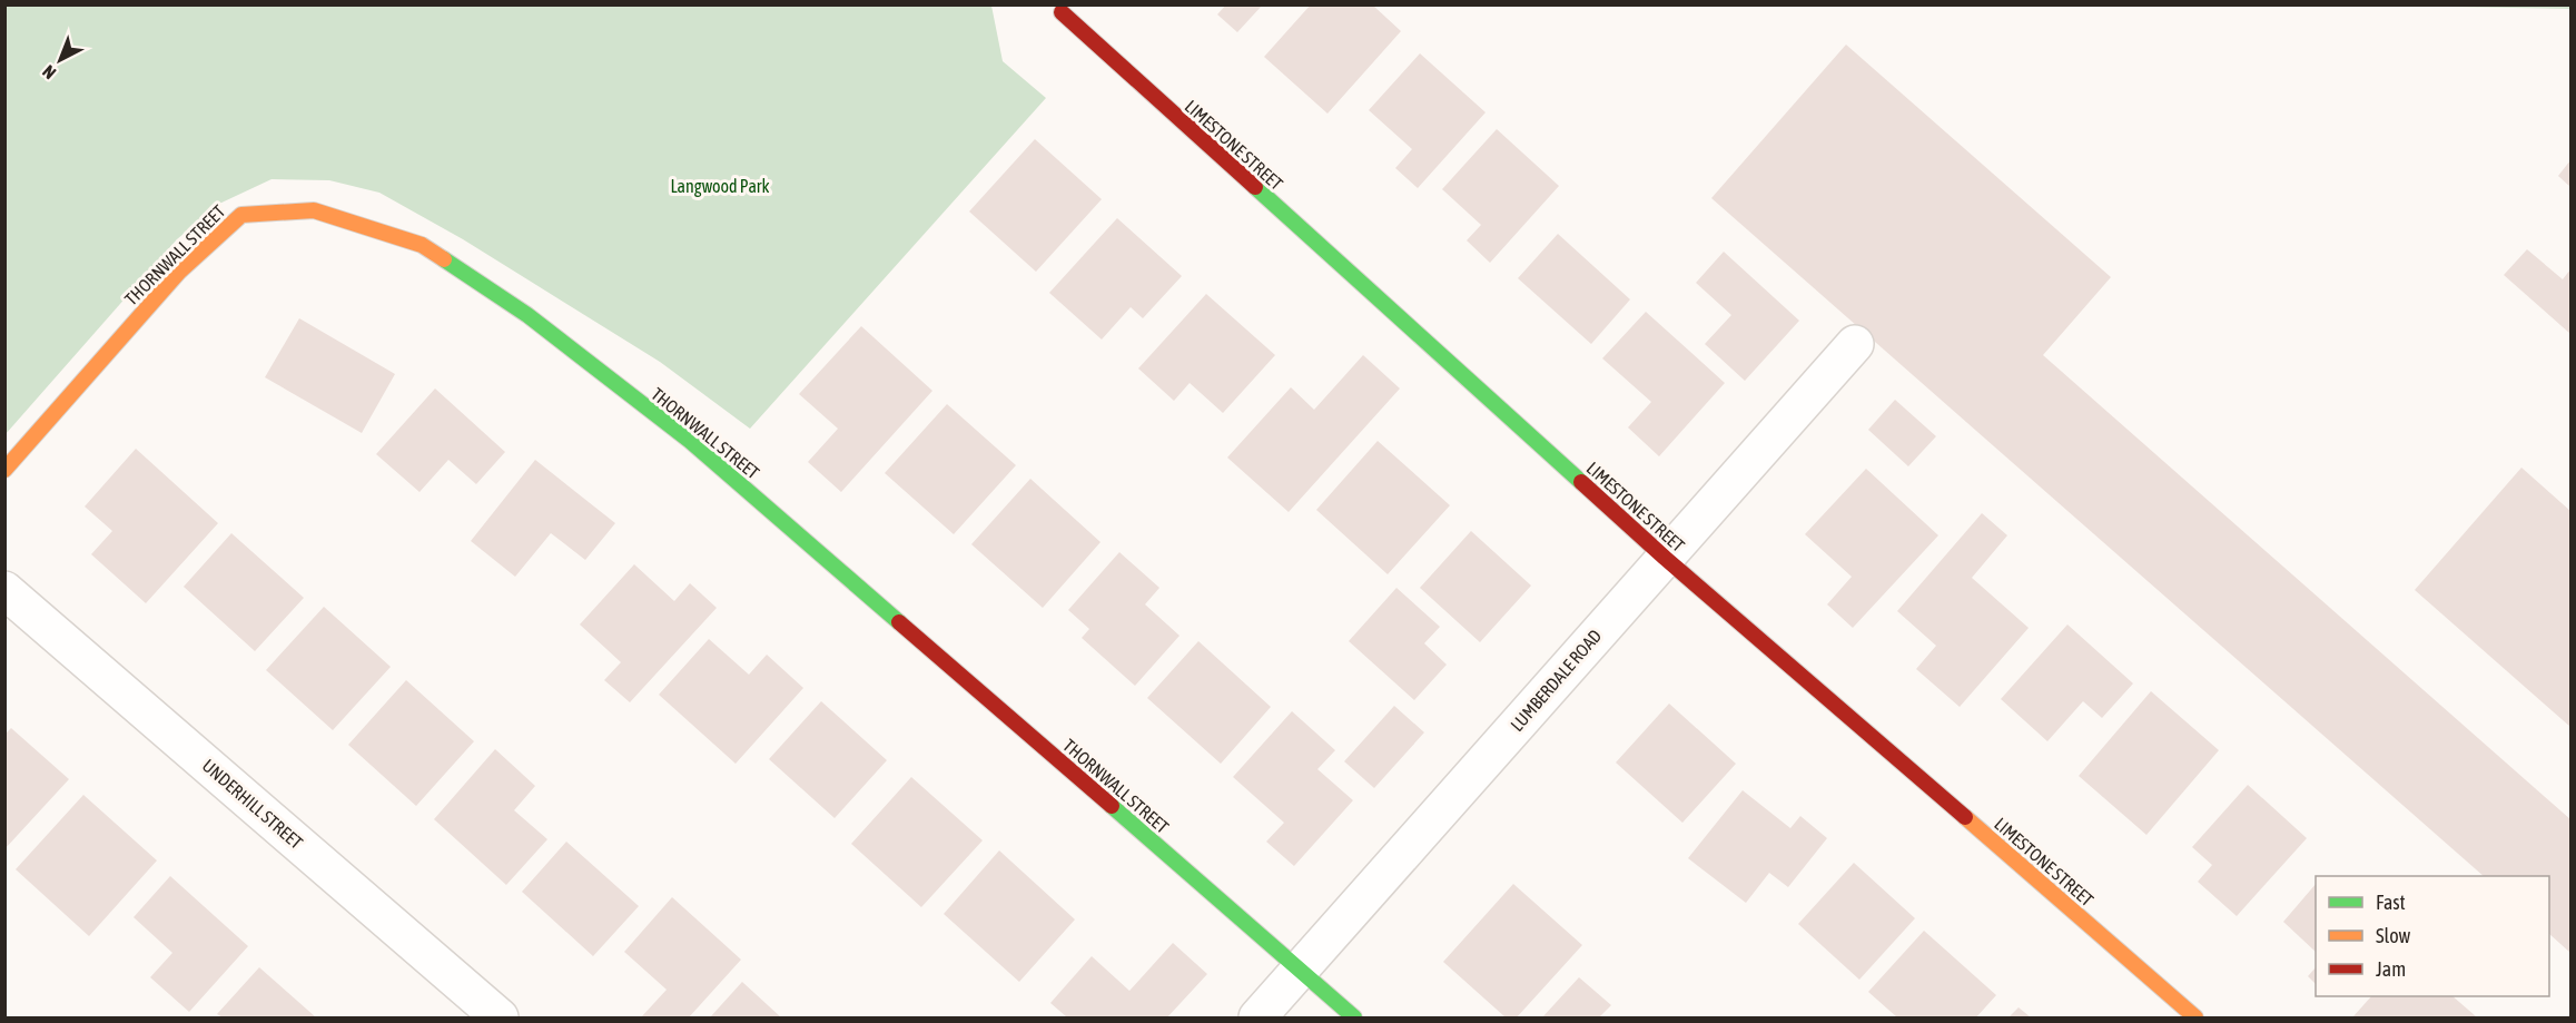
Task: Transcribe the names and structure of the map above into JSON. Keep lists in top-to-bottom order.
{
  "streets": {
    "street": [
      "LIMESTONE STREET",
      "THORNWALL STREET",
      "LUMBERDALE ROAD",
      "UNDERHILL STREET"
    ]
  },
  "crossings": [
    ["LIMESTONE STREET", "LUMBERDALE ROAD"],
    ["THORNWALL STREET", "LUMBERDALE ROAD"]
  ],
  "parks": ["Langwood Park"],
  "legend": ["Fast", "Slow", "Jam"],
  "north": "bottom left"
}
